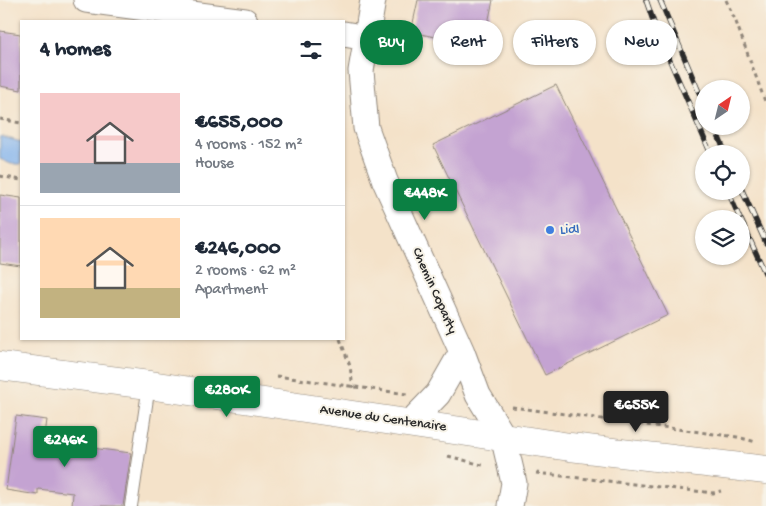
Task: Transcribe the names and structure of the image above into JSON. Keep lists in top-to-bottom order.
{
  "streets": {
    "main road": ["Avenue du Centenaire"],
    "street": ["Chemin Coparty"]
  },
  "crossings": [
    ["Chemin Coparty", "Avenue du Centenaire"]
  ],
  "places": ["Lidl"],
  "north": "top right",
  "page": {
    "chip": [
      "Buy",
      "Rent",
      "Filters",
      "New"
    ],
    "heading": "4 homes",
    "list": [
      {
        "name": "€655,000",
        "note": "4 rooms · 152 m² · House"
      },
      {
        "name": "€246,000",
        "note": "2 rooms · 62 m² · Apartment"
      }
    ],
    "price": [
      "€448K",
      "€280K",
      "€655K",
      "€246K"
    ]
  }
}
